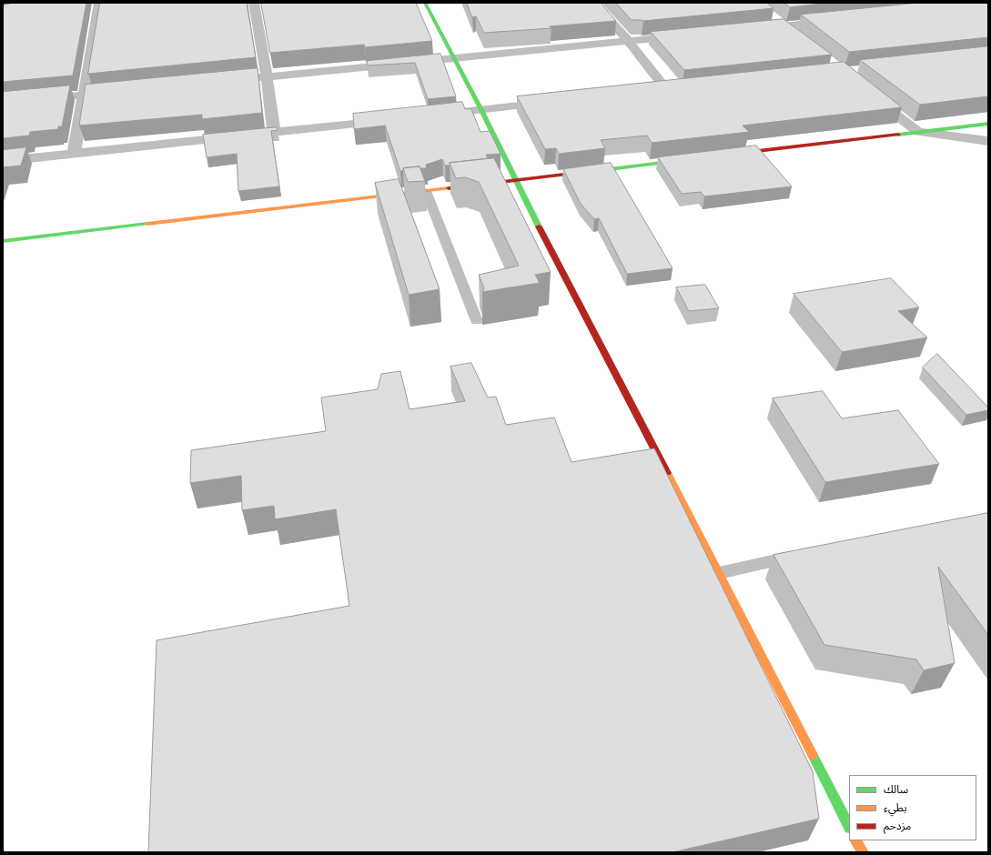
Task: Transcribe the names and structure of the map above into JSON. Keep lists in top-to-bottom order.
{
  "legend": ["سالك", "بطيء", "مزدحم"]
}
